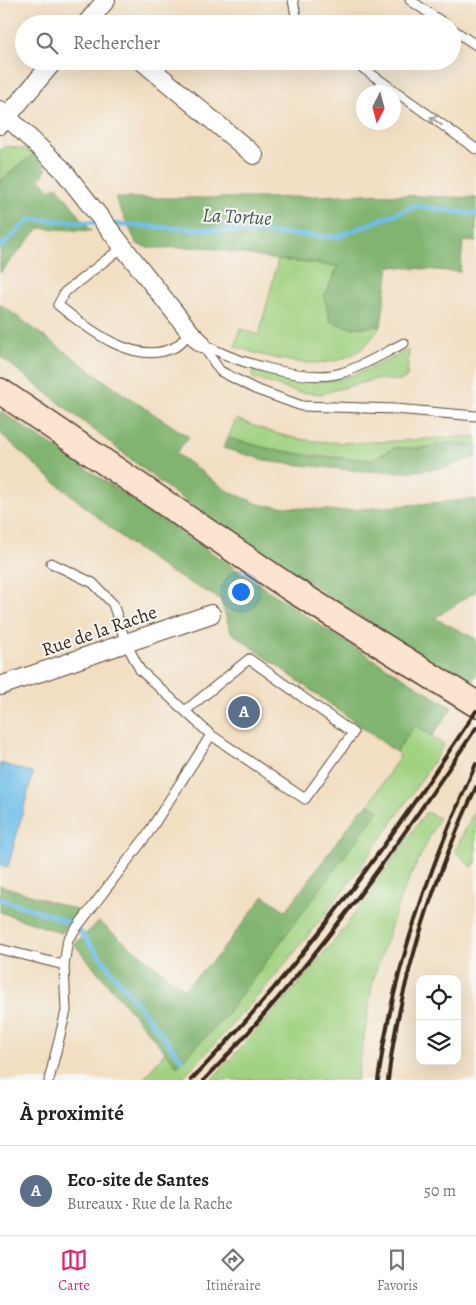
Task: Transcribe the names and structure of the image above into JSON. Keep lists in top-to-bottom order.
{
  "streets": {
    "street": ["Rue de la Rache"]
  },
  "water": ["La Tortue"],
  "north": "bottom",
  "page": {
    "search": "Rechercher",
    "pins": "A",
    "heading": "À proximité",
    "list": [
      {
        "mark": "A",
        "name": "Eco-site de Santes",
        "note": "Bureaux · Rue de la Rache",
        "value": "50 m"
      }
    ],
    "nav": ["Carte", "Itinéraire", "Favoris"]
  }
}
